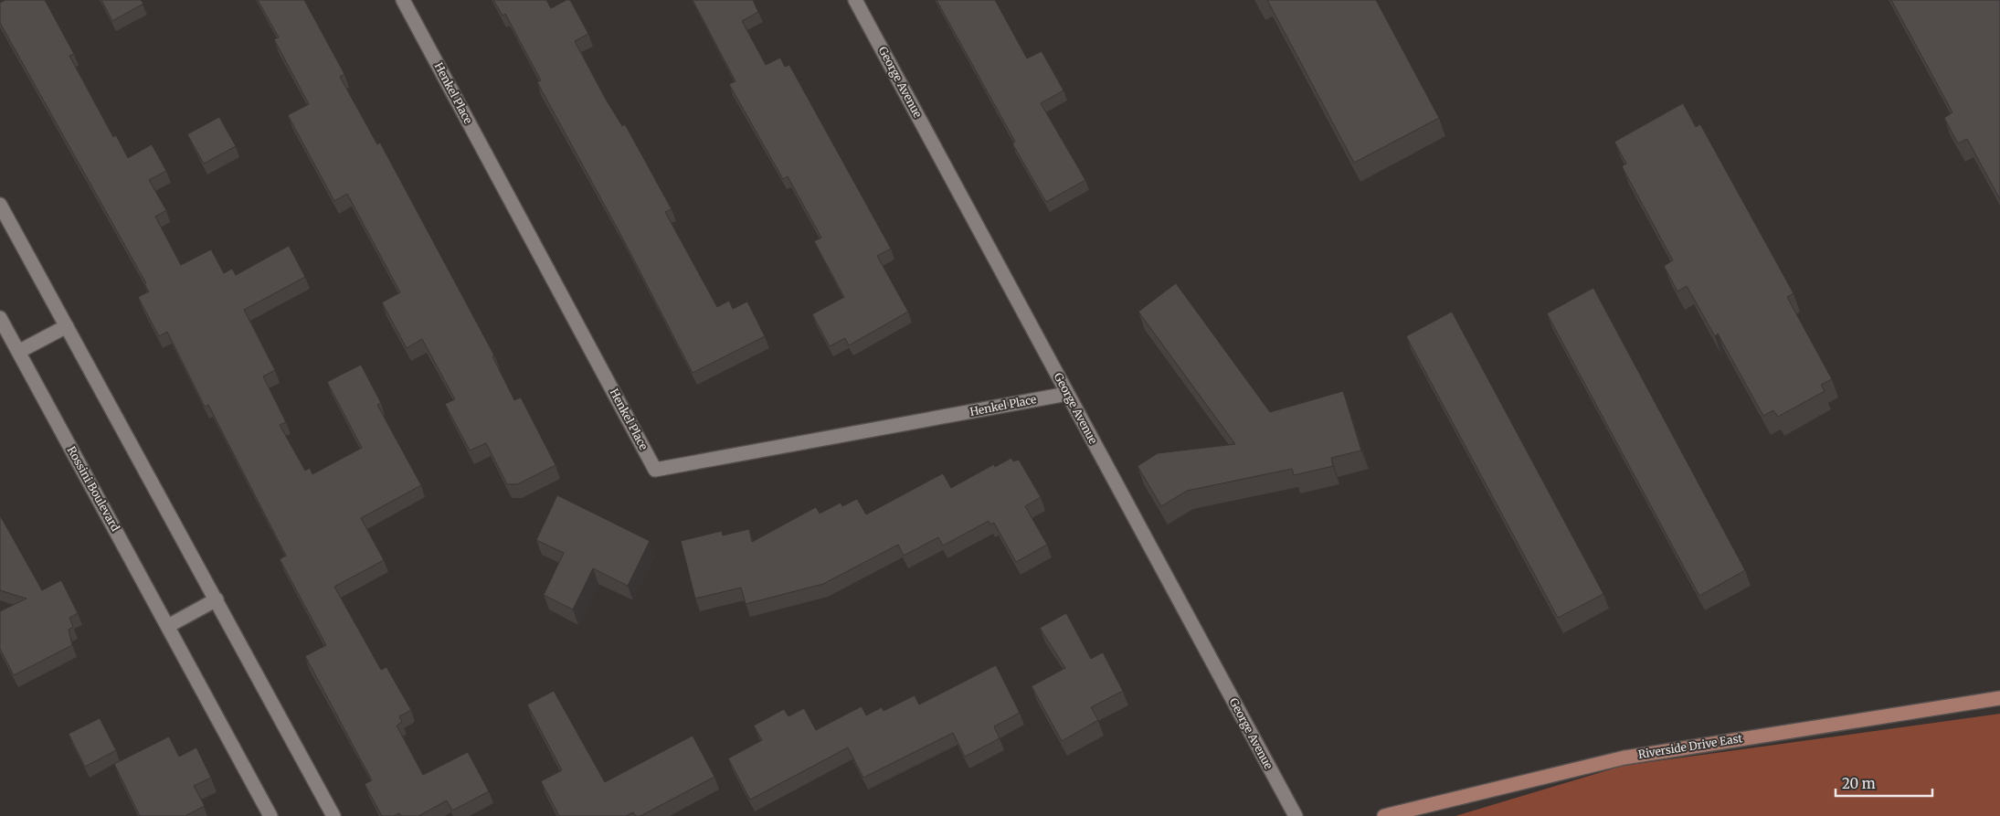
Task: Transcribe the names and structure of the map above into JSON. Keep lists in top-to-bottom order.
{
  "streets": {
    "main road": ["Riverside Drive East"],
    "street": ["George Avenue", "Henkel Place", "Rossini Boulevard"]
  },
  "crossings": [
    ["George Avenue", "Henkel Place"]
  ],
  "scale_bar": "20 m"
}
